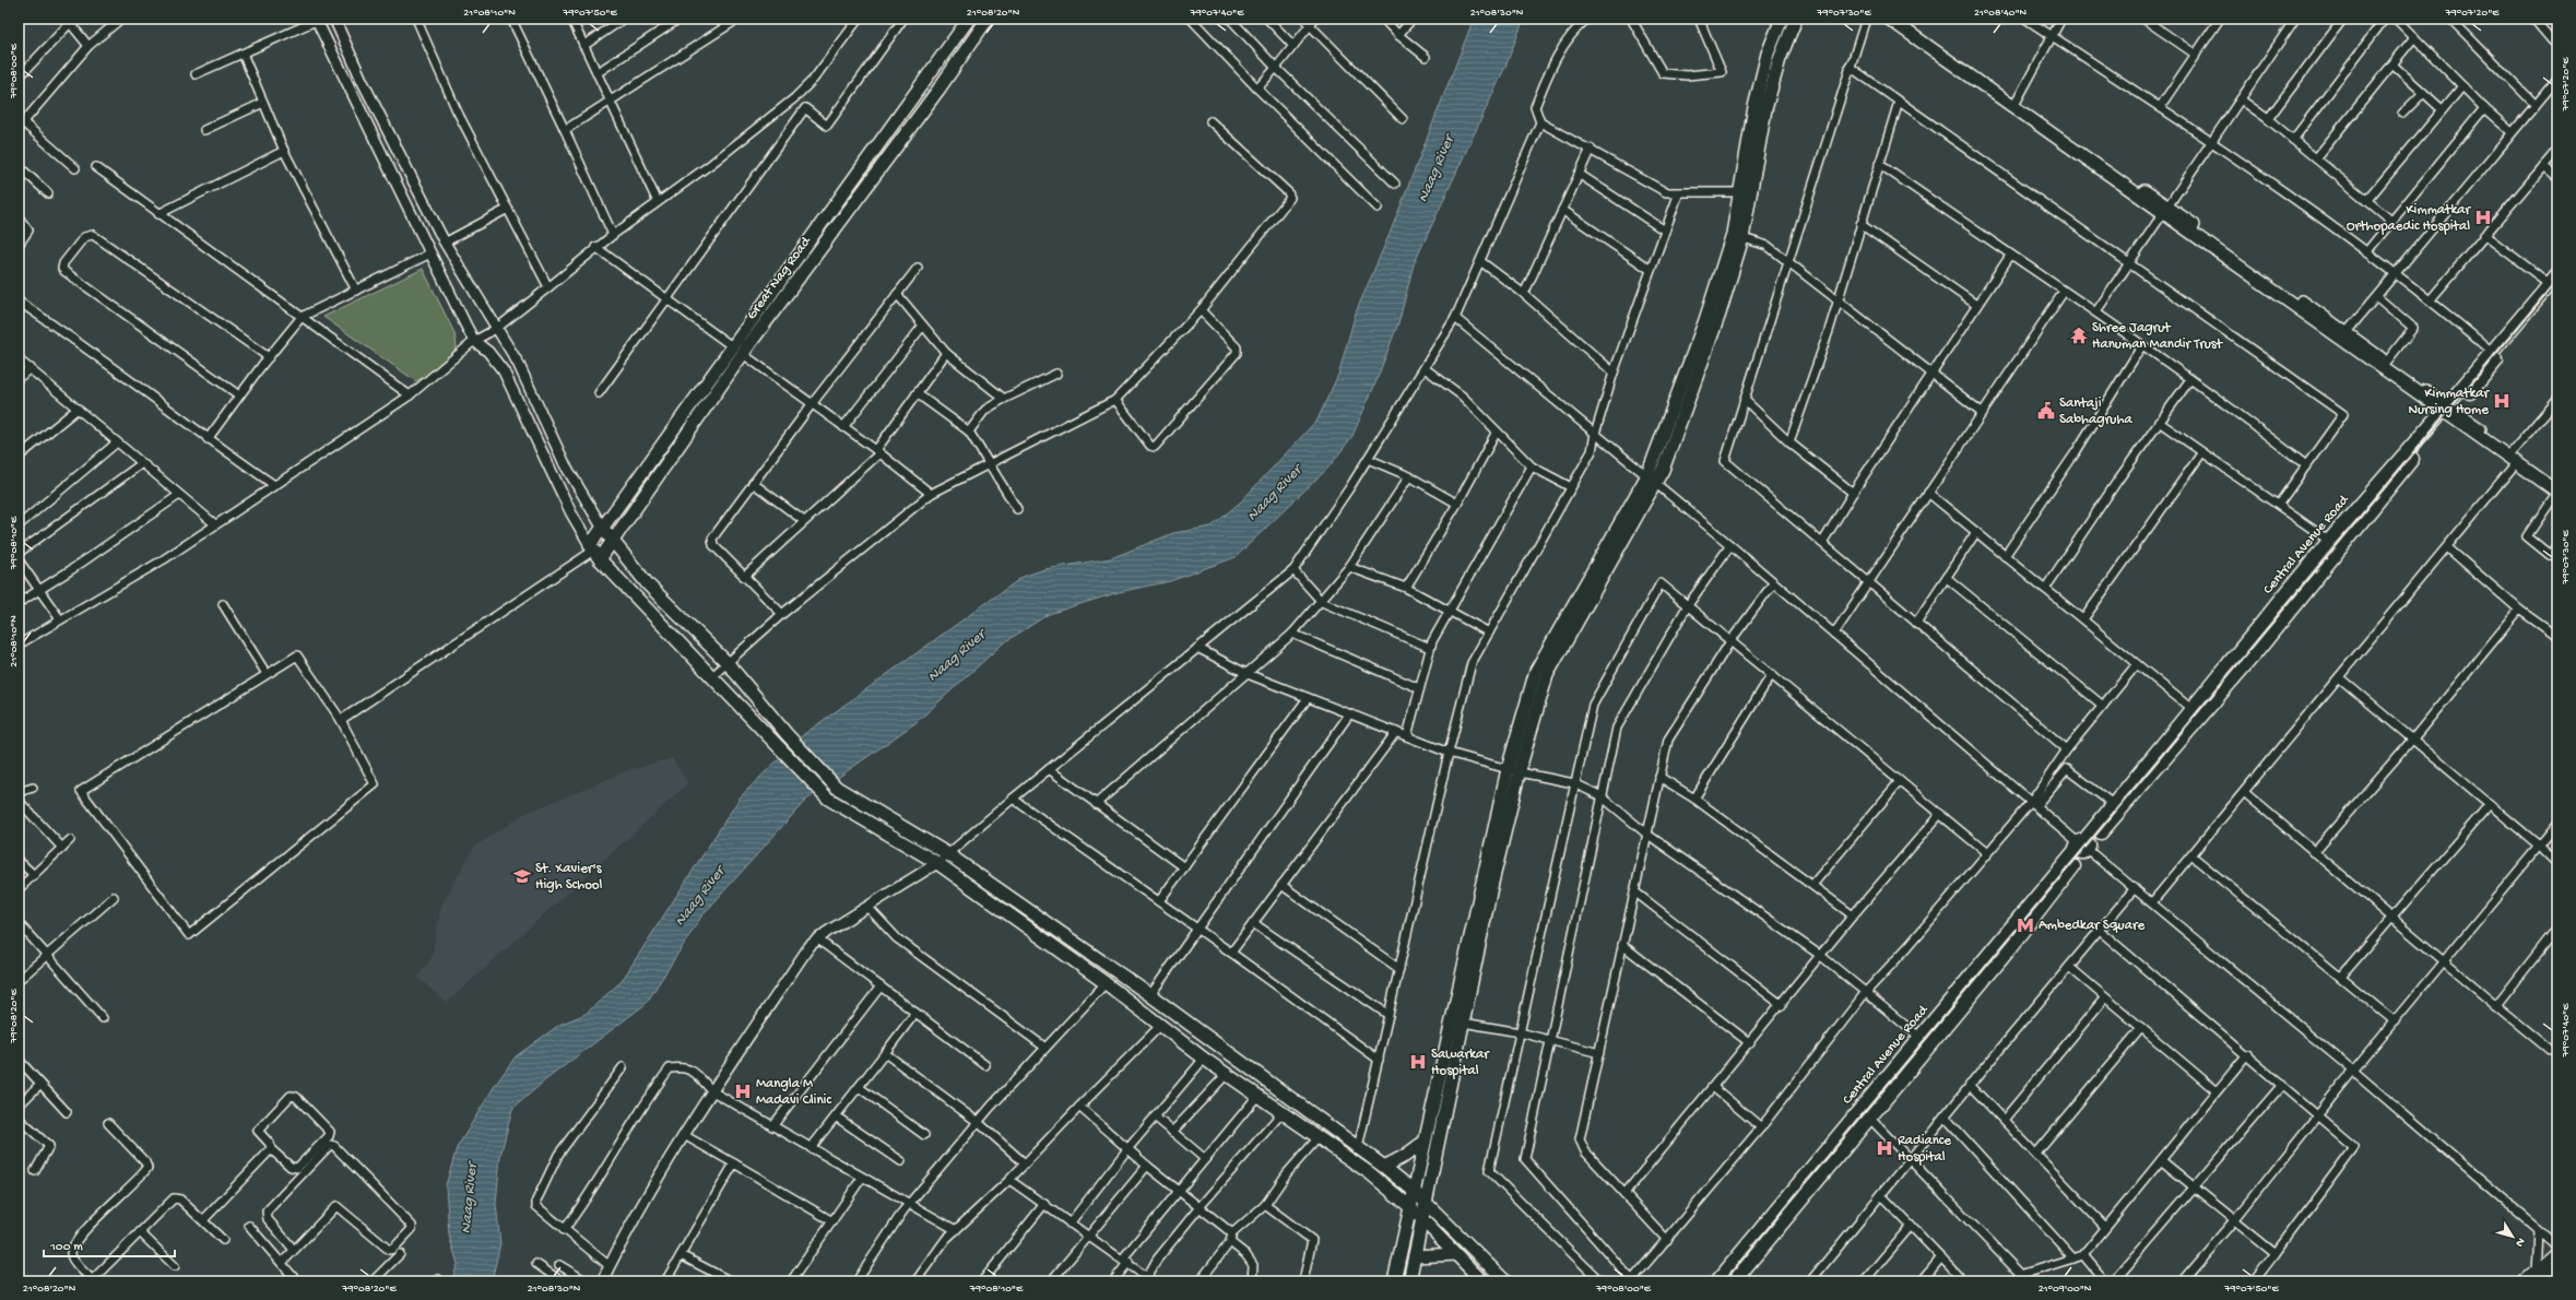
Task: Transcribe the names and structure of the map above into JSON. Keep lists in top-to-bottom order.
{
  "streets": {
    "main road": ["Great Nag Road", "Central Avenue Road"]
  },
  "water": ["Naag River"],
  "places": {
    "hospital": [
      "Kimmatkar Orthopaedic Hospital",
      "Kimmatkar Nursing Home",
      "Sawarkar Hospital",
      "Mangla M Madavi Clinic",
      "Radiance Hospital"
    ],
    "temple": ["Shree Jagrut Hanuman Mandir Trust"],
    "public building": ["Santaji Sabhagruha"],
    "school or university": ["St. Xavier's High School"],
    "metro station": ["Ambedkar Square"]
  },
  "scale_bar": "100 m",
  "north": "bottom right",
  "coordinates": [
    "21°08'10\"N",
    "79°07'50\"E",
    "21°08'20\"N",
    "79°07'40\"E",
    "21°08'30\"N",
    "79°07'30\"E",
    "21°08'40\"N",
    "79°07'20\"E",
    "79°08'00\"E",
    "79°08'10\"E",
    "79°08'20\"E",
    "21°09'00\"N"
  ]
}
